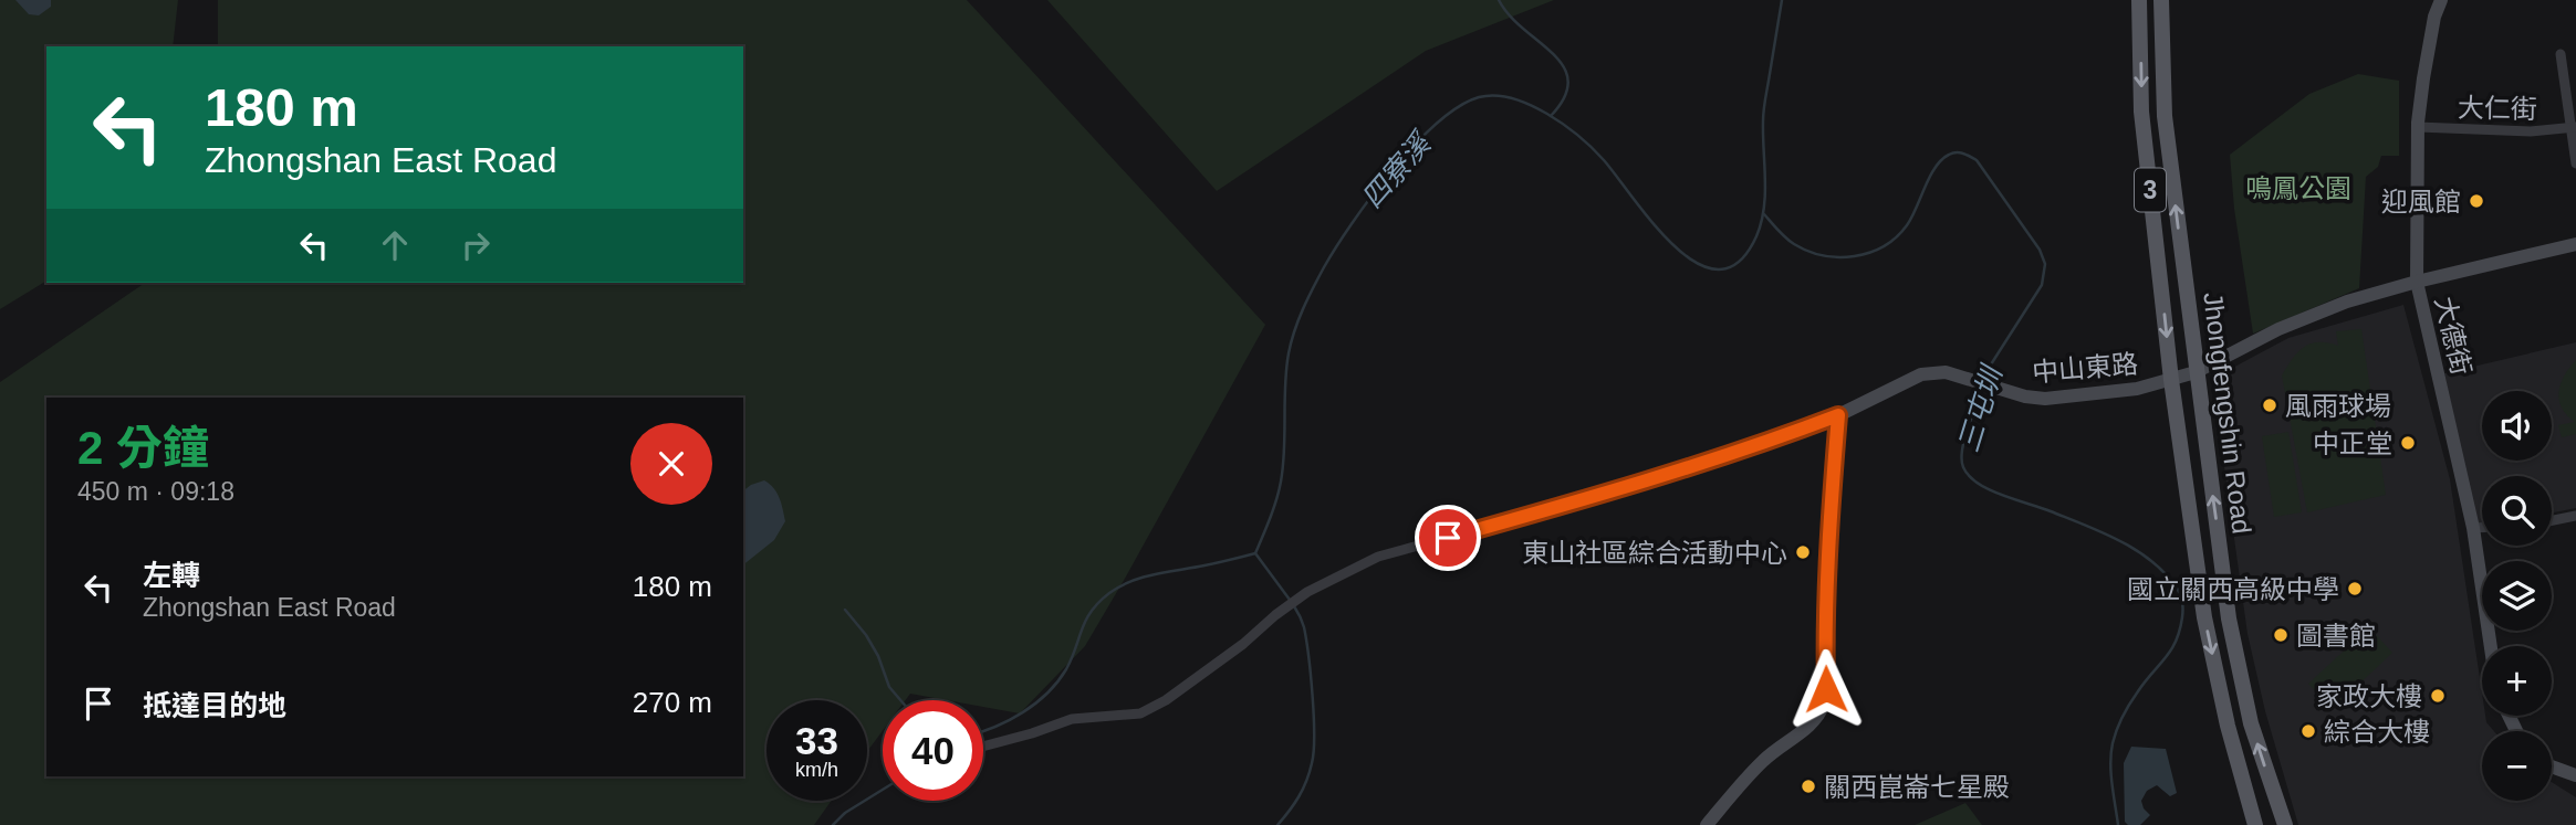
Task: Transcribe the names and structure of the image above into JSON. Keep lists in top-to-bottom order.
{
  "streets": {
    "main road": ["3", "Jhongfengshin Road"],
    "street": ["大仁街", "大德街", "中山東路"]
  },
  "crossings": [
    ["大仁街", "大德街"],
    ["大德街", "中山東路"],
    ["中山東路", "Jhongfengshin Road"]
  ],
  "water": ["四寮溪", "三屯圳"],
  "parks": ["鳴鳳公園"],
  "places": [
    "迎風館",
    "風雨球場",
    "中正堂",
    "東山社區綜合活動中心",
    "國立關西高級中學",
    "圖書館",
    "家政大樓",
    "綜合大樓",
    "關西崑崙七星殿"
  ],
  "page": {
    "turn": ["180 m", "Zhongshan East Road"],
    "map_buttons": ["+", "−"],
    "heading": ["2 分鐘", "450 m · 09:18"],
    "list": [
      {
        "name": "左轉",
        "note": "Zhongshan East Road",
        "value": "180 m"
      },
      {
        "name": "抵達目的地",
        "value": "270 m"
      }
    ],
    "speed": "33 km/h",
    "limit": "40"
  }
}
